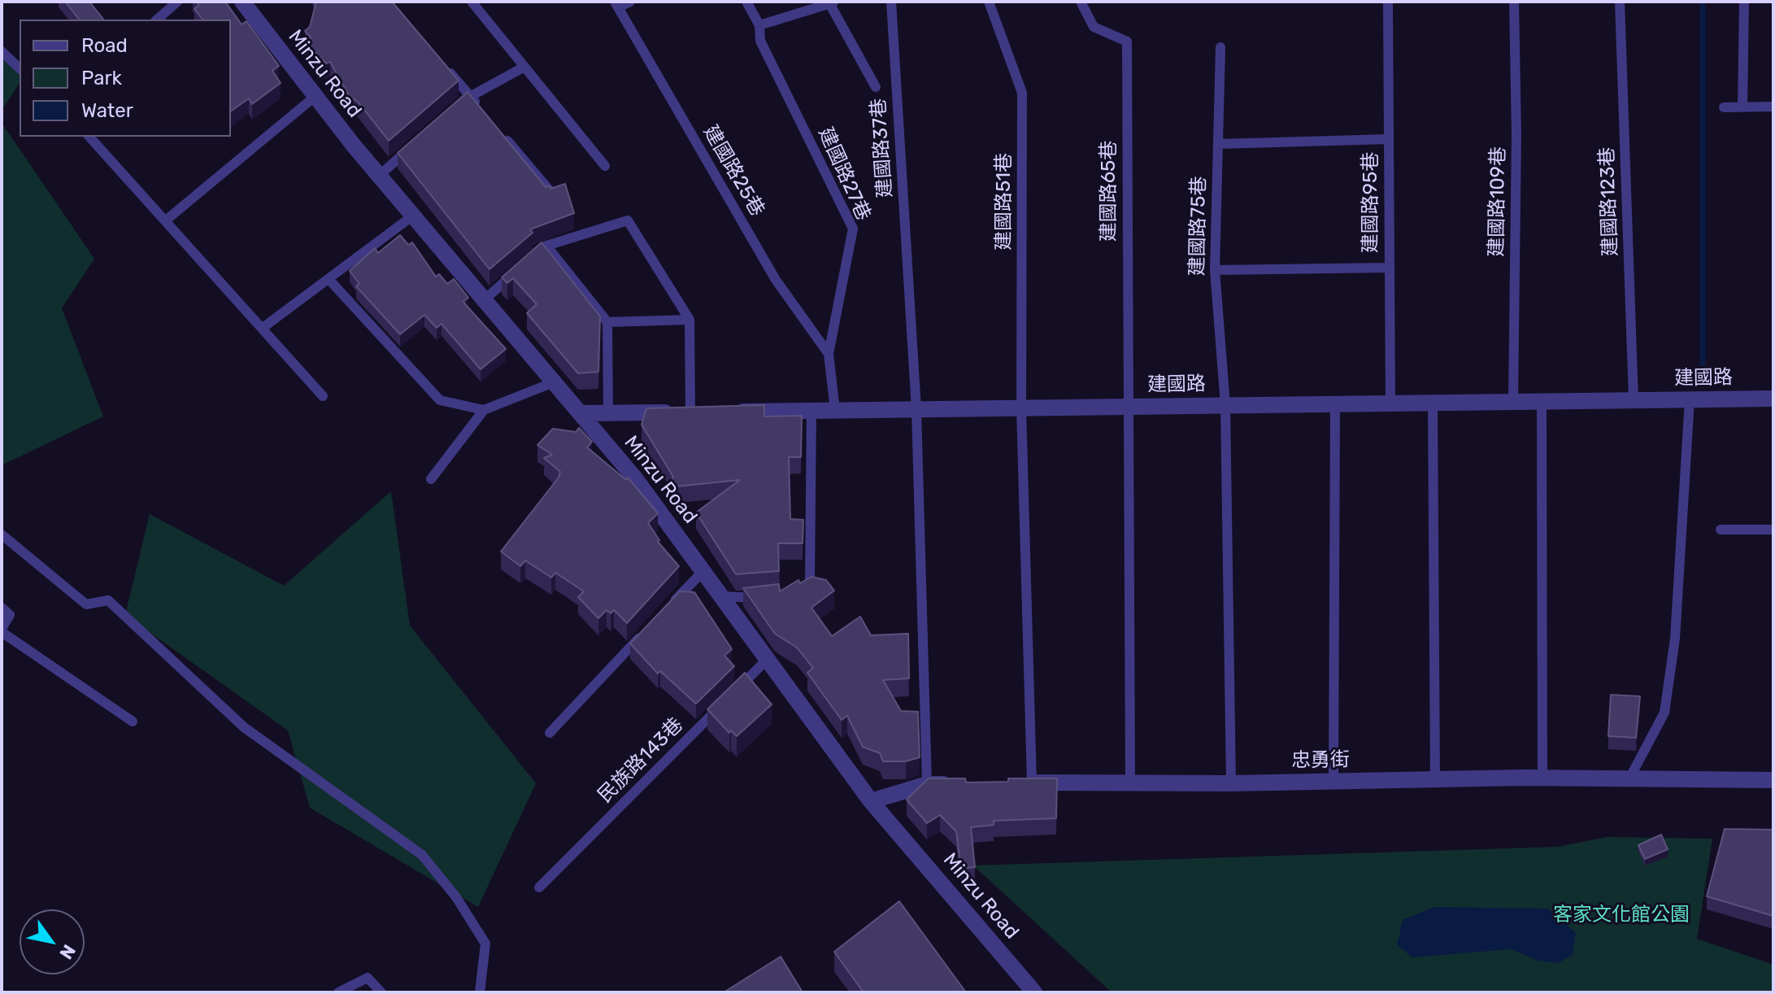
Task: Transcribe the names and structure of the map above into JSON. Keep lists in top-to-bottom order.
{
  "streets": {
    "street": ["Minzu Road", "建國路", "忠勇街"],
    "lane": [
      "建國路37巷",
      "建國路25巷",
      "建國路27巷",
      "建國路65巷",
      "建國路51巷",
      "建國路109巷",
      "建國路123巷",
      "建國路95巷",
      "建國路75巷",
      "民族路143巷"
    ]
  },
  "crossings": [
    ["建國路37巷", "建國路"],
    ["建國路25巷", "建國路27巷"],
    ["建國路27巷", "建國路"],
    ["建國路65巷", "建國路"],
    ["建國路51巷", "建國路"],
    ["建國路51巷", "忠勇街"],
    ["建國路109巷", "建國路"],
    ["建國路123巷", "建國路"],
    ["建國路95巷", "建國路"],
    ["建國路75巷", "建國路"],
    ["建國路75巷", "忠勇街"]
  ],
  "parks": ["客家文化館公園"],
  "legend": ["Road", "Park", "Water"],
  "north": "bottom right"
}
